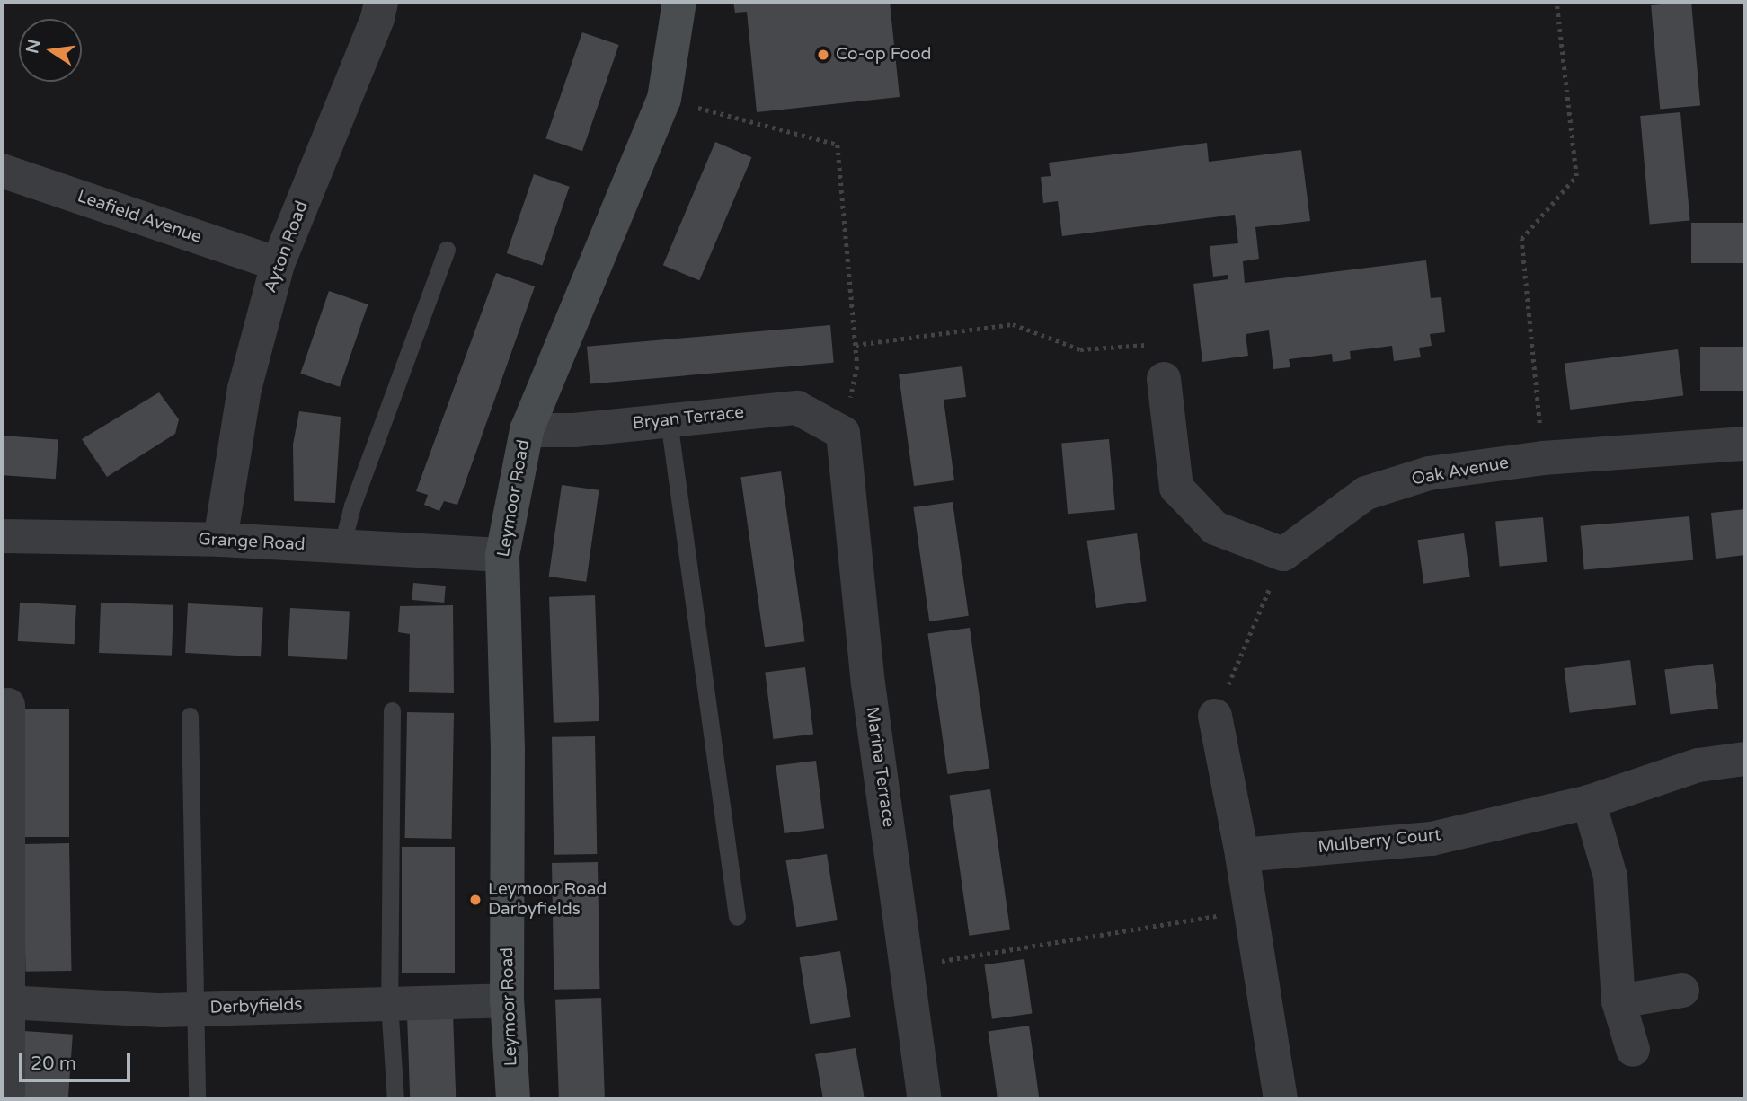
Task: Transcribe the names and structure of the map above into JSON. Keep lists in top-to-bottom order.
{
  "streets": {
    "street": [
      "Leafield Avenue",
      "Ayton Road",
      "Bryan Terrace",
      "Oak Avenue",
      "Leymoor Road",
      "Grange Road",
      "Marina Terrace",
      "Mulberry Court",
      "Derbyfields"
    ]
  },
  "crossings": [
    ["Leafield Avenue", "Ayton Road"],
    ["Ayton Road", "Grange Road"],
    ["Bryan Terrace", "Leymoor Road"],
    ["Bryan Terrace", "Marina Terrace"],
    ["Leymoor Road", "Grange Road"],
    ["Leymoor Road", "Derbyfields"]
  ],
  "places": ["Co-op Food", "Leymoor Road Darbyfields"],
  "scale_bar": "20 m",
  "north": "left"
}
